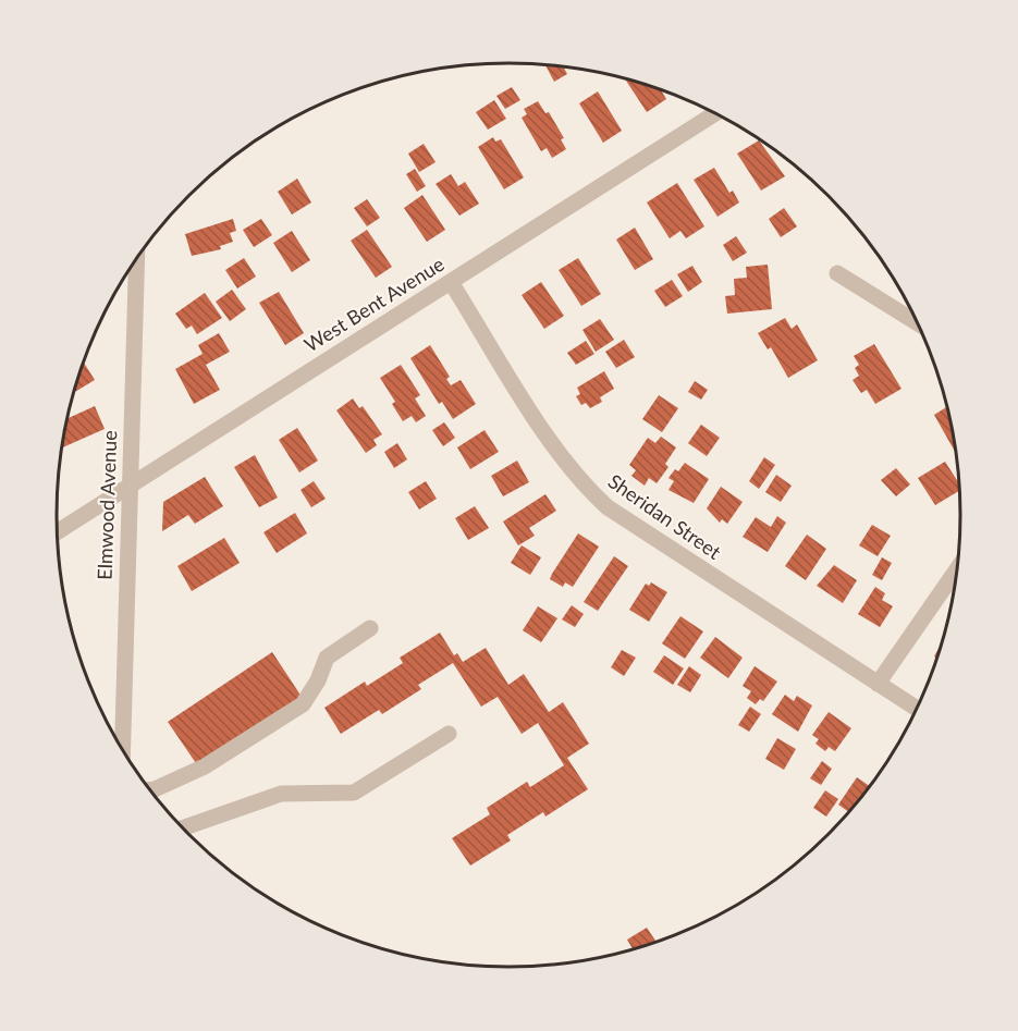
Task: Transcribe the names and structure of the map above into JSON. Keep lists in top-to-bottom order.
{
  "streets": {
    "street": ["West Bent Avenue", "Elmwood Avenue", "Sheridan Street"]
  },
  "crossings": [
    ["West Bent Avenue", "Elmwood Avenue"],
    ["West Bent Avenue", "Sheridan Street"]
  ]
}
